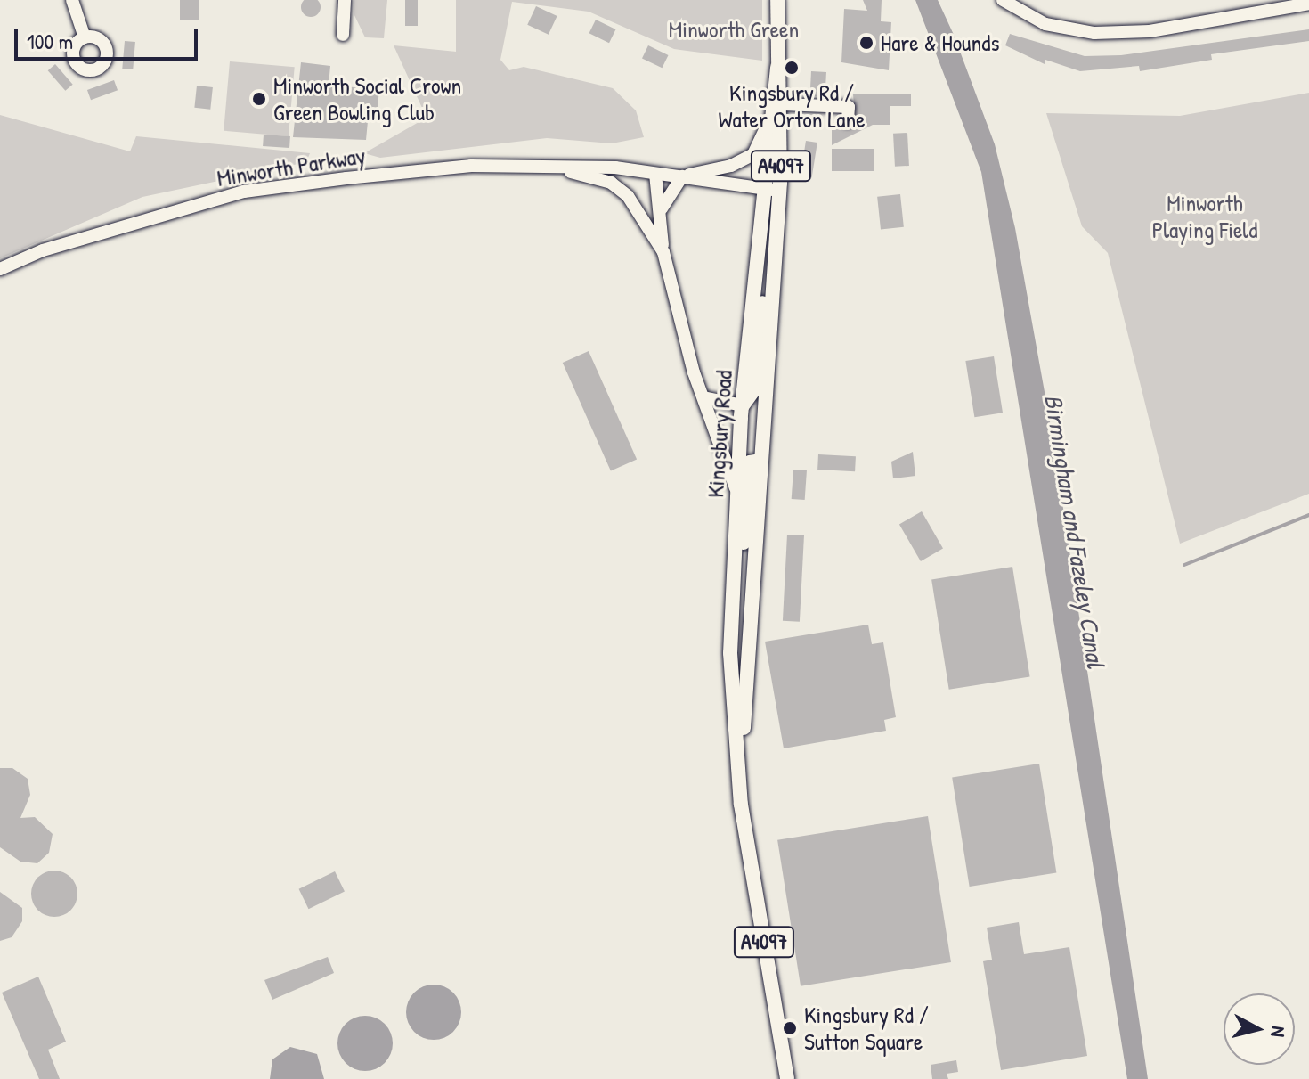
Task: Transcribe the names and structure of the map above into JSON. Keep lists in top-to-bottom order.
{
  "streets": {
    "main road": ["A4097", "Kingsbury Road"],
    "street": ["Minworth Parkway"]
  },
  "crossings": [
    ["Minworth Parkway", "Kingsbury Road"]
  ],
  "water": ["Birmingham and Fazeley Canal"],
  "parks": ["Minworth Green", "Minworth Playing Field"],
  "places": [
    "Hare & Hounds",
    "Kingsbury Rd / Water Orton Lane",
    "Minworth Social Crown Green Bowling Club",
    "Kingsbury Rd / Sutton Square"
  ],
  "scale_bar": "100 m",
  "north": "right"
}
